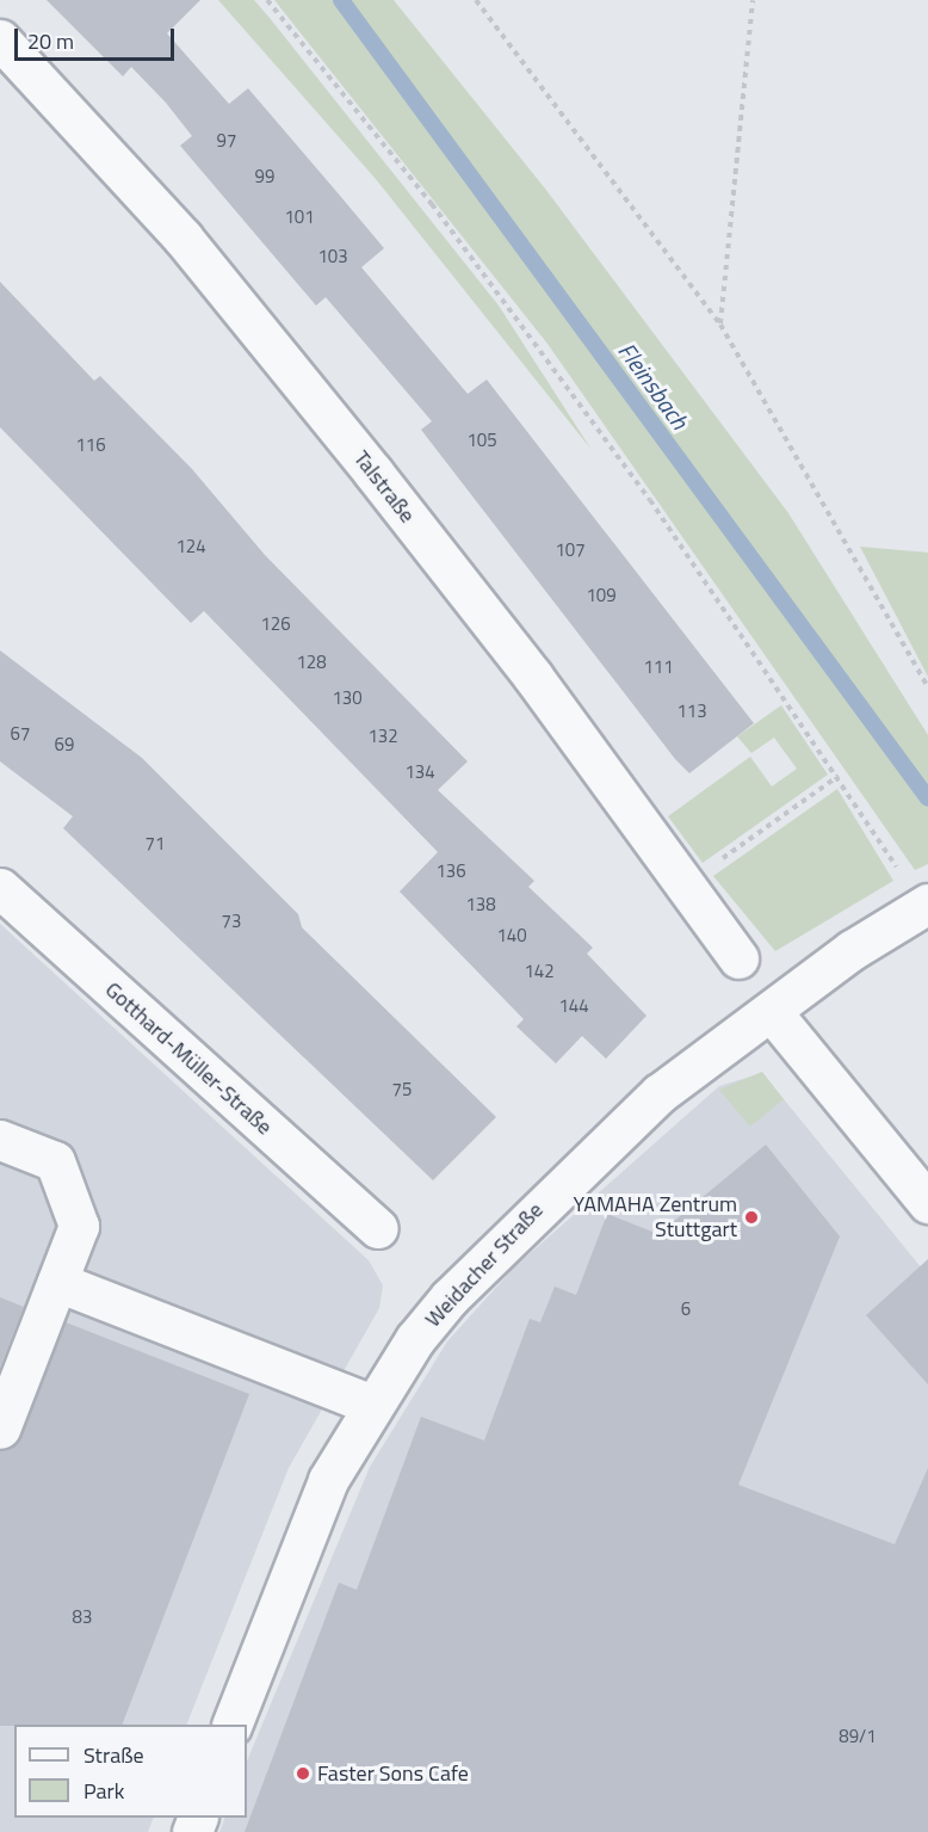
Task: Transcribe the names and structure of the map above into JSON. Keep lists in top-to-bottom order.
{
  "streets": {
    "street": ["Talstraße", "Gotthard-Müller-Straße", "Weidacher Straße"]
  },
  "water": ["Fleinsbach"],
  "places": ["YAMAHA Zentrum Stuttgart", "Faster Sons Cafe"],
  "house_numbers": [
    "97",
    "99",
    "101",
    "103",
    "105",
    "116",
    "124",
    "107",
    "109",
    "126",
    "128",
    "111",
    "130",
    "113",
    "67",
    "132",
    "69",
    "134",
    "71",
    "136",
    "138",
    "73",
    "140",
    "142",
    "144",
    "75",
    "6",
    "83",
    "89/1"
  ],
  "legend": ["Straße", "Park"],
  "scale_bar": "20 m"
}
